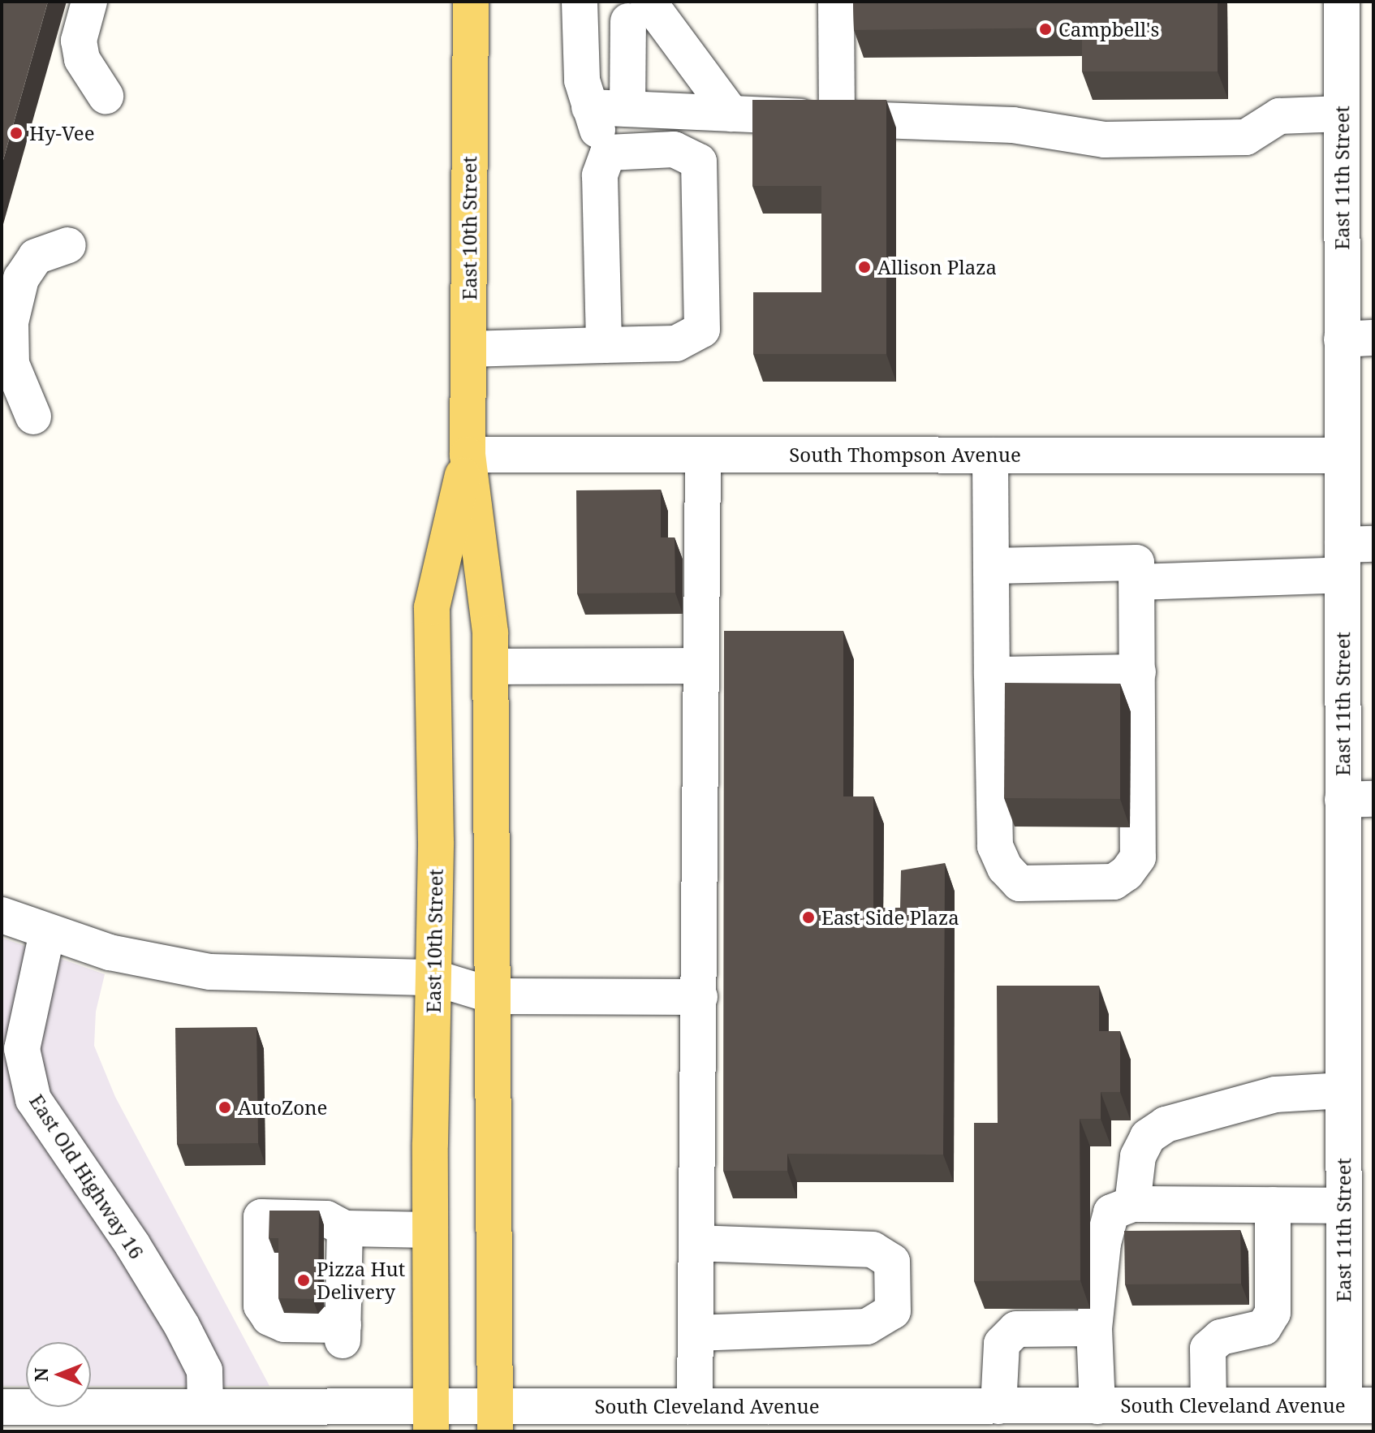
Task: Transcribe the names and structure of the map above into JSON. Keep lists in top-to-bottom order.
{
  "streets": {
    "main road": ["East 10th Street"],
    "street": [
      "East 11th Street",
      "South Thompson Avenue",
      "East Old Highway 16",
      "South Cleveland Avenue"
    ]
  },
  "crossings": [
    ["East 11th Street", "South Thompson Avenue"],
    ["East 11th Street", "South Cleveland Avenue"],
    ["East 10th Street", "South Thompson Avenue"],
    ["East 10th Street", "South Cleveland Avenue"],
    ["East Old Highway 16", "South Cleveland Avenue"]
  ],
  "places": [
    "Campbell's",
    "Hy-Vee",
    "Allison Plaza",
    "East Side Plaza",
    "AutoZone",
    "Pizza Hut Delivery"
  ],
  "north": "left"
}
